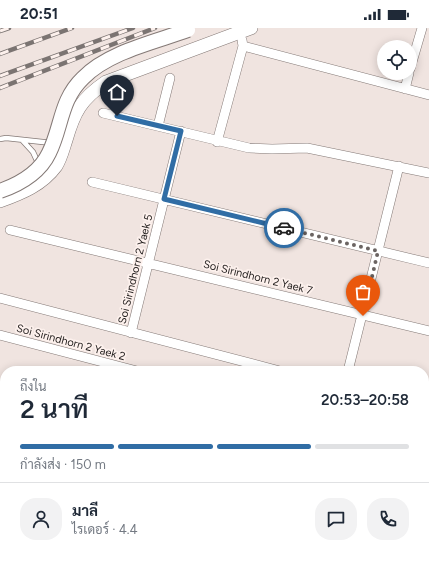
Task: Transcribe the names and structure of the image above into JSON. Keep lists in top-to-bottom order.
{
  "streets": {
    "street": ["Soi Sirindhorn 2 Yaek 5", "Soi Sirindhorn 2 Yaek 7", "Soi Sirindhorn 2 Yaek 2"]
  },
  "crossings": [
    ["Soi Sirindhorn 2 Yaek 5", "Soi Sirindhorn 2 Yaek 7"]
  ],
  "page": {
    "status": "20:51",
    "heading": ["2 นาที", "ถึงใน", "20:53–20:58"],
    "panel": ["มาลี", "ไรเดอร์ · 4.4"],
    "bar": "กำลังส่ง · 150 m"
  }
}
